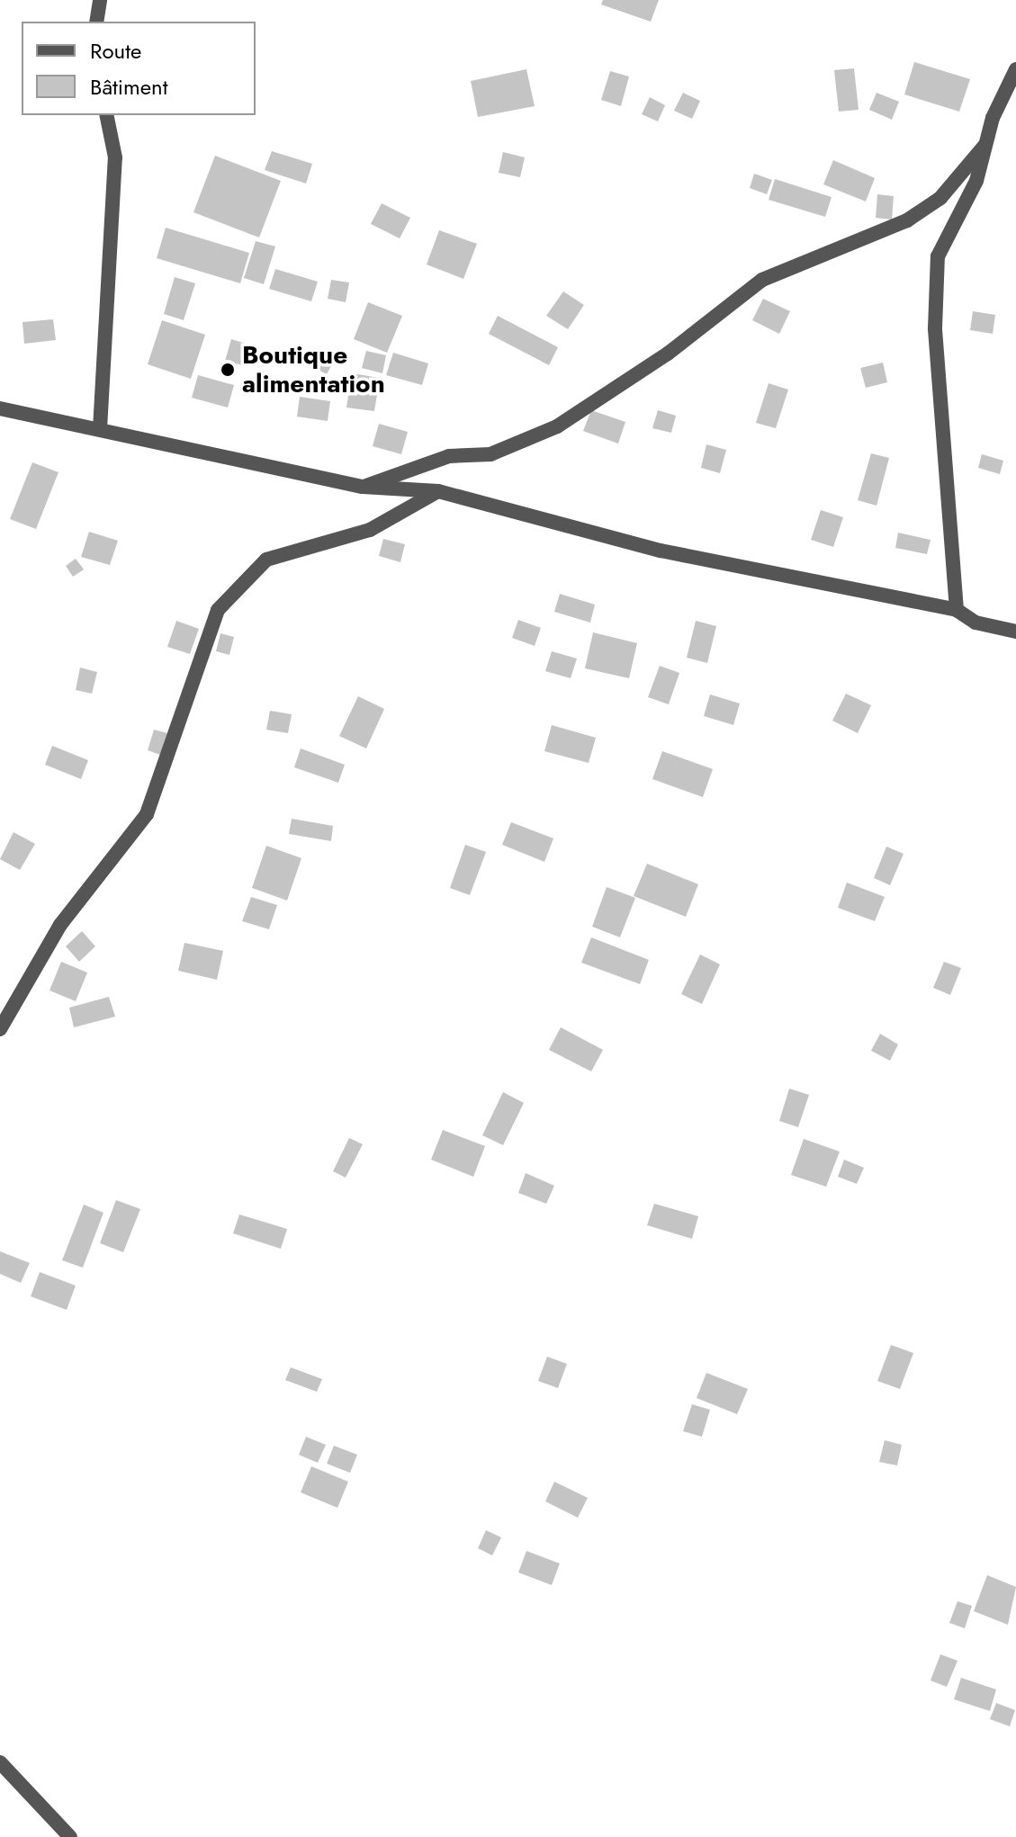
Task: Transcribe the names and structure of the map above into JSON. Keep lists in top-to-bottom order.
{
  "places": ["Boutique alimentation"],
  "legend": ["Route", "Bâtiment"]
}
